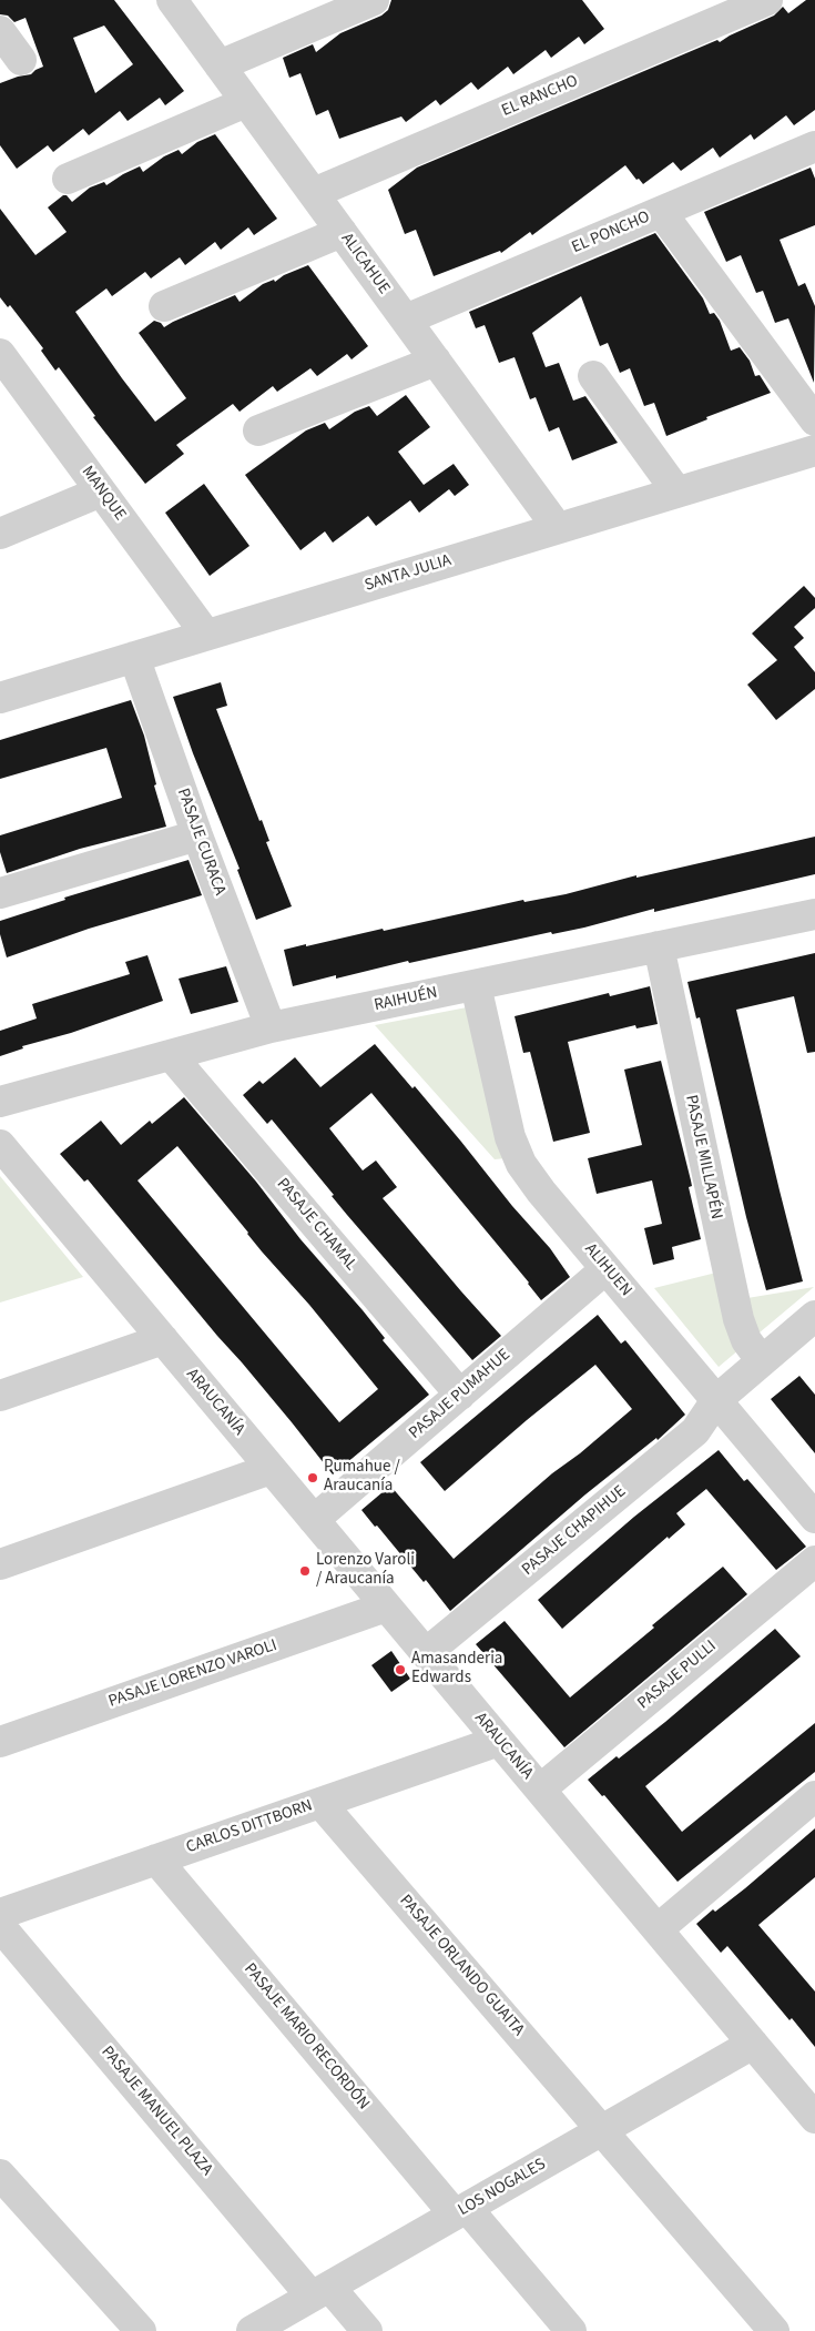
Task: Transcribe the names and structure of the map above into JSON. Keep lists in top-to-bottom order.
{
  "streets": {
    "street": [
      "EL RANCHO",
      "EL PONCHO",
      "ALICAHUE",
      "MANQUE",
      "SANTA JULIA",
      "PASAJE CURACA",
      "RAIHUÉN",
      "PASAJE MILLAPÉN",
      "PASAJE CHAMAL",
      "ALIHUEN",
      "PASAJE PUMAHUE",
      "ARAUCANÍA",
      "PASAJE CHAPIHUE",
      "PASAJE LORENZO VAROLI",
      "PASAJE PULLI",
      "CARLOS DITTBORN",
      "PASAJE ORLANDO GUAITA",
      "PASAJE MARIO RECORDÓN",
      "PASAJE MANUEL PLAZA",
      "LOS NOGALES"
    ]
  },
  "crossings": [
    ["EL RANCHO", "ALICAHUE"],
    ["EL PONCHO", "ALICAHUE"],
    ["ALICAHUE", "SANTA JULIA"],
    ["MANQUE", "SANTA JULIA"],
    ["SANTA JULIA", "PASAJE CURACA"],
    ["PASAJE CURACA", "RAIHUÉN"],
    ["RAIHUÉN", "PASAJE MILLAPÉN"],
    ["RAIHUÉN", "PASAJE CHAMAL"],
    ["RAIHUÉN", "ALIHUEN"],
    ["PASAJE MILLAPÉN", "PASAJE CHAPIHUE"],
    ["PASAJE CHAMAL", "PASAJE PUMAHUE"],
    ["ALIHUEN", "PASAJE PUMAHUE"],
    ["ALIHUEN", "PASAJE CHAPIHUE"],
    ["PASAJE PUMAHUE", "ARAUCANÍA"],
    ["ARAUCANÍA", "PASAJE CHAPIHUE"],
    ["ARAUCANÍA", "PASAJE LORENZO VAROLI"],
    ["ARAUCANÍA", "PASAJE PULLI"],
    ["ARAUCANÍA", "CARLOS DITTBORN"],
    ["ARAUCANÍA", "LOS NOGALES"],
    ["CARLOS DITTBORN", "PASAJE ORLANDO GUAITA"],
    ["CARLOS DITTBORN", "PASAJE MARIO RECORDÓN"],
    ["PASAJE ORLANDO GUAITA", "LOS NOGALES"],
    ["PASAJE MARIO RECORDÓN", "LOS NOGALES"],
    ["PASAJE MANUEL PLAZA", "LOS NOGALES"]
  ],
  "places": ["Pumahue / Araucanía", "Lorenzo Varoli / Araucanía", "Amasanderia Edwards"]
}
